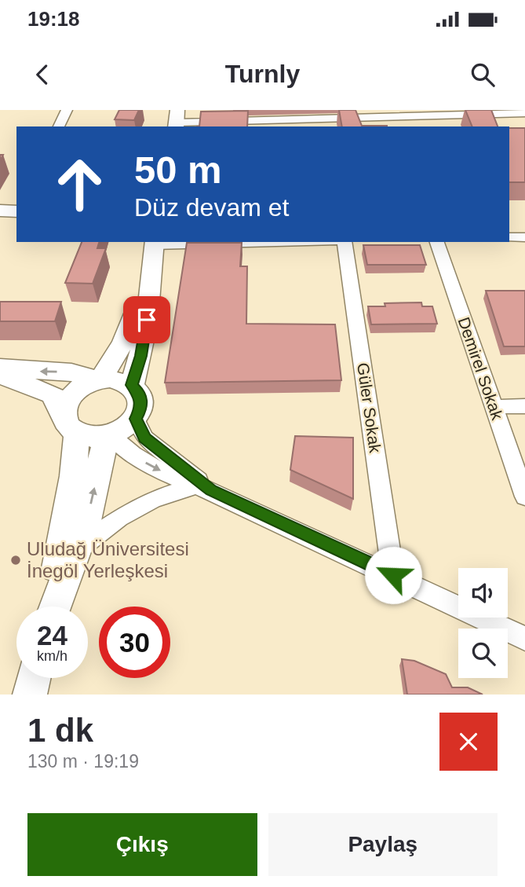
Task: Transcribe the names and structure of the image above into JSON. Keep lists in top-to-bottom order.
{
  "streets": {
    "street": ["Demirel Sokak", "Güler Sokak"]
  },
  "places": ["Uludağ Üniversitesi İnegöl Yerleşkesi"],
  "page": {
    "status": "19:18",
    "header": "Turnly",
    "turn": ["50 m", "Düz devam et"],
    "speed": "24 km/h",
    "limit": "30",
    "heading": ["1 dk", "130 m · 19:19"],
    "buttons": ["Çıkış", "Paylaş"]
  }
}
